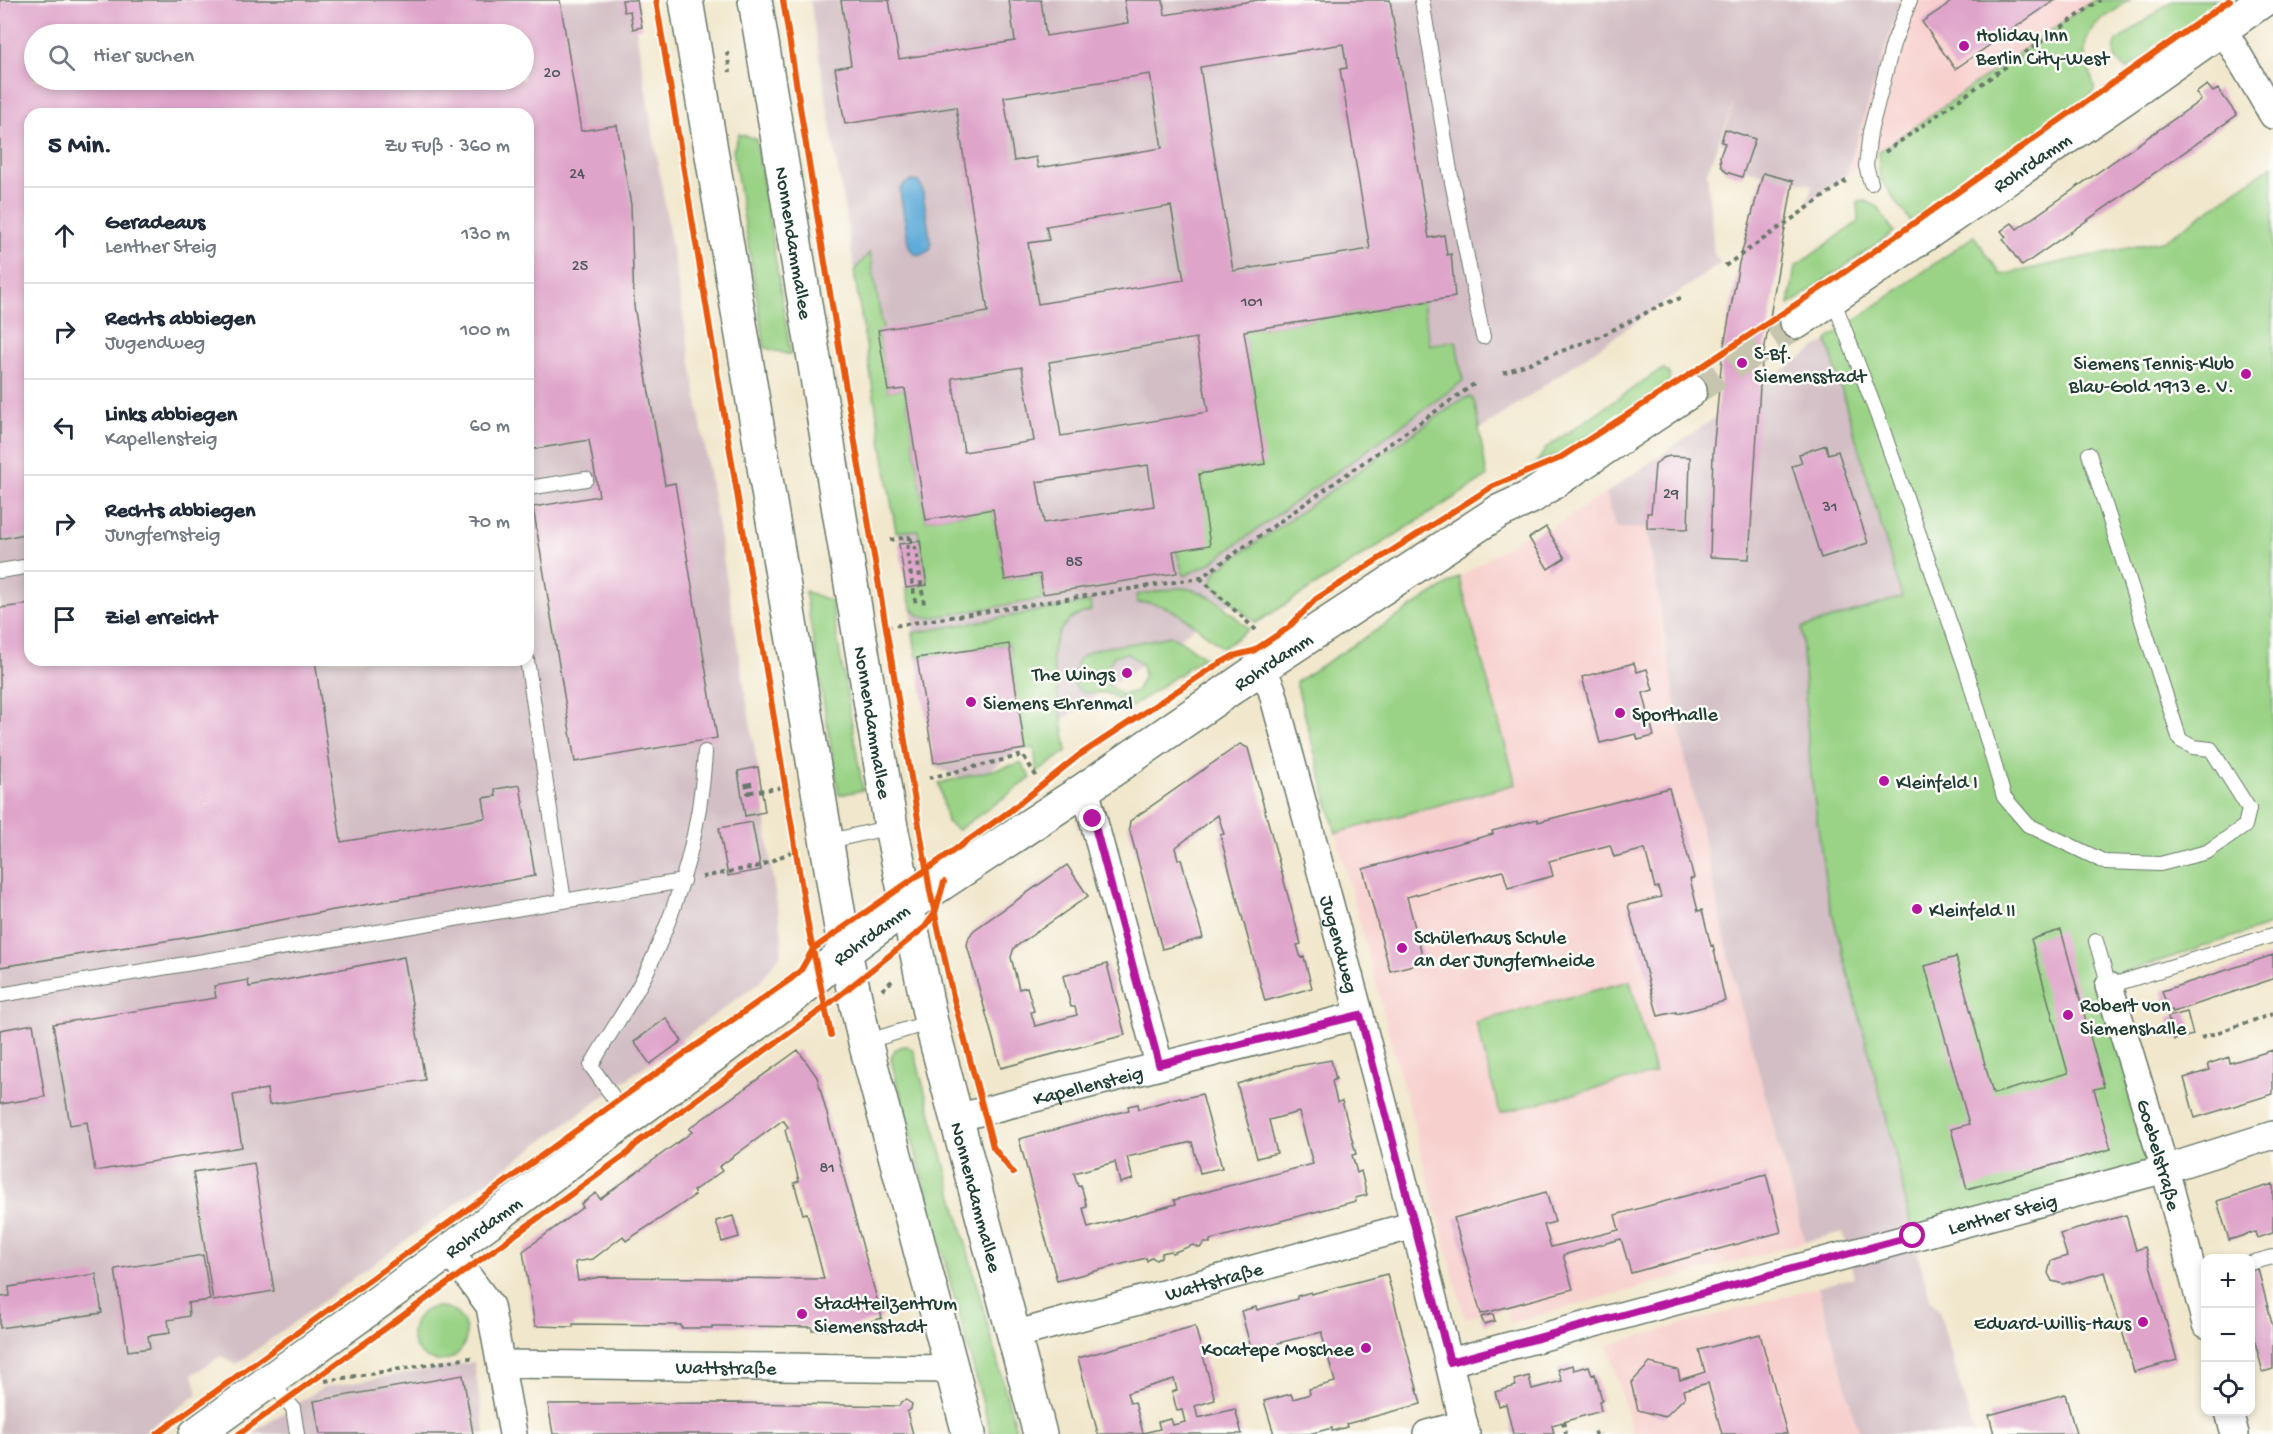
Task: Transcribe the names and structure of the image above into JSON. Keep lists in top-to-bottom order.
{
  "streets": {
    "main road": ["Rohrdamm", "Nonnendammallee"],
    "street": [
      "Jugendweg",
      "Kapellensteig",
      "Goebelstraße",
      "Lenther Steig",
      "Wattstraße"
    ]
  },
  "crossings": [
    ["Rohrdamm", "Nonnendammallee"],
    ["Rohrdamm", "Jugendweg"],
    ["Nonnendammallee", "Kapellensteig"],
    ["Nonnendammallee", "Wattstraße"],
    ["Jugendweg", "Kapellensteig"],
    ["Jugendweg", "Lenther Steig"],
    ["Jugendweg", "Wattstraße"],
    ["Goebelstraße", "Lenther Steig"]
  ],
  "places": [
    "Holiday Inn Berlin City-West",
    "S-Bf. Siemensstadt",
    "Siemens Tennis-Klub Blau-Gold 1913 e. V.",
    "The Wings",
    "Siemens Ehrenmal",
    "Sporthalle",
    "Kleinfeld I",
    "Kleinfeld II",
    "Schülerhaus Schule an der Jungfernheide",
    "Robert von Siemenshalle",
    "Stadtteilzentrum Siemensstadt",
    "Eduard-Willis-Haus",
    "Kocatepe Moschee"
  ],
  "house_numbers": [
    "20",
    "24",
    "25",
    "101",
    "29",
    "31",
    "85",
    "81"
  ],
  "page": {
    "search": "Hier suchen",
    "heading": ["5 Min.", "Zu Fuß · 360 m"],
    "list": [
      ["Geradeaus", "Lenther Steig", "130 m"],
      ["Rechts abbiegen", "Jugendweg", "100 m"],
      ["Links abbiegen", "Kapellensteig", "60 m"],
      ["Rechts abbiegen", "Jungfernsteig", "70 m"],
      "Ziel erreicht"
    ],
    "map_buttons": ["+", "−"]
  }
}
